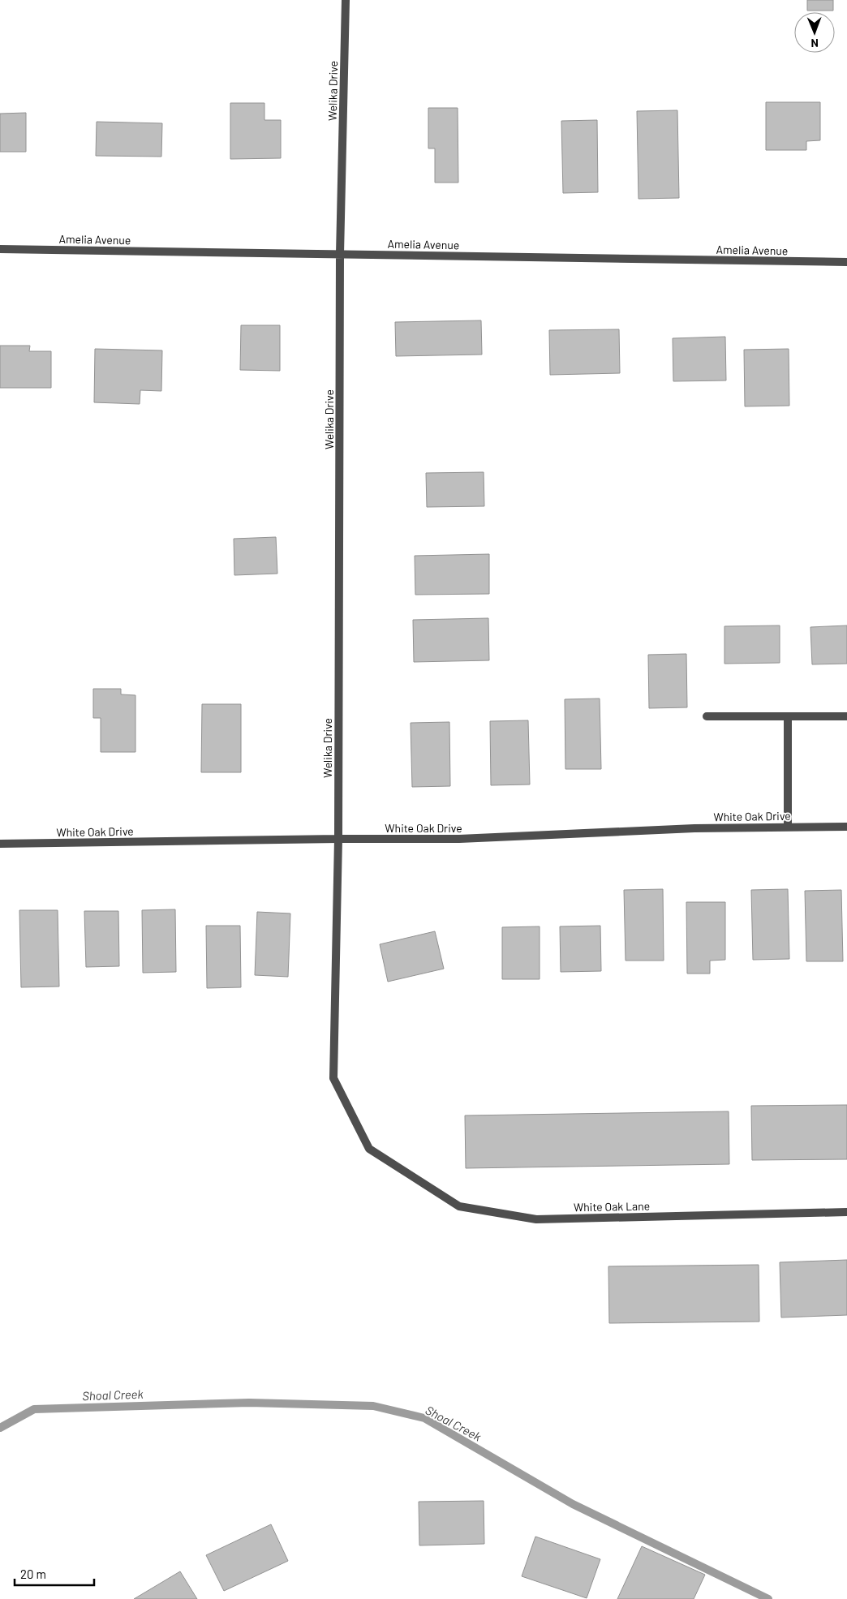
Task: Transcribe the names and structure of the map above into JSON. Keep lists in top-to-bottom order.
{
  "streets": {
    "street": [
      "Welika Drive",
      "Amelia Avenue",
      "White Oak Drive",
      "White Oak Lane"
    ]
  },
  "crossings": [
    ["Welika Drive", "Amelia Avenue"],
    ["Welika Drive", "White Oak Drive"],
    ["Welika Drive", "White Oak Lane"]
  ],
  "water": ["Shoal Creek"],
  "scale_bar": "20 m",
  "north": "bottom"
}
